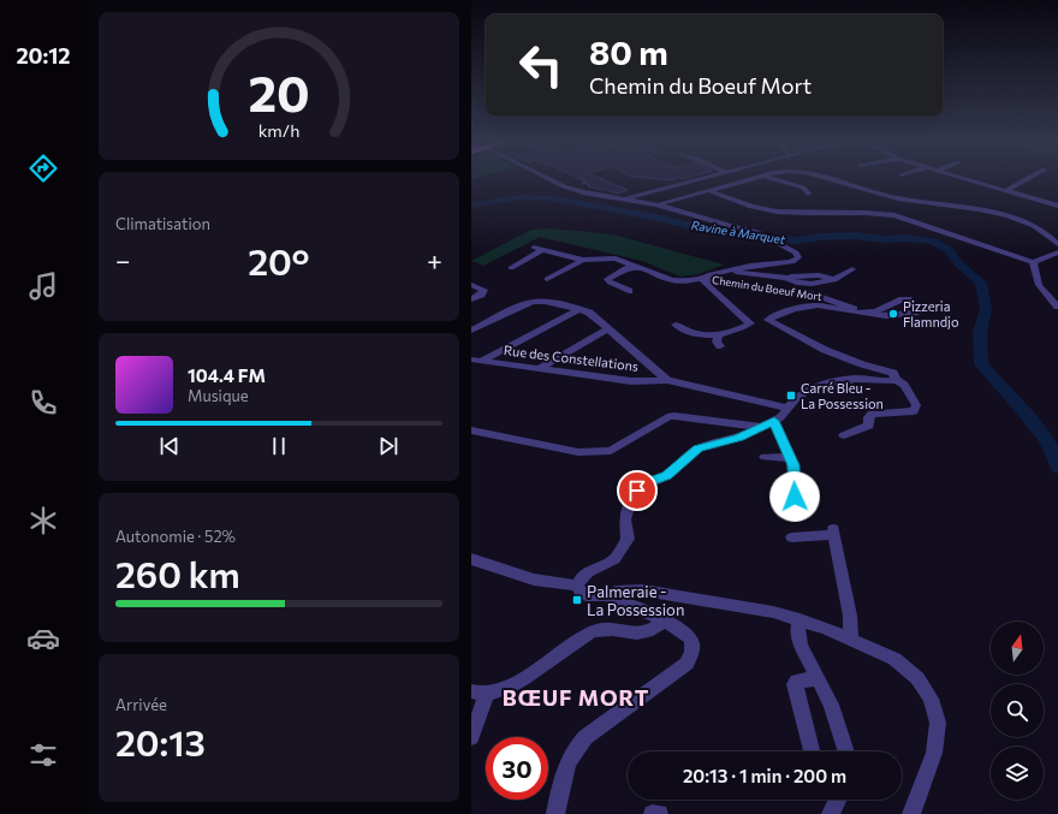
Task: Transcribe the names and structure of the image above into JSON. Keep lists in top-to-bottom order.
{
  "streets": {
    "street": ["Chemin du Boeuf Mort", "Rue des Constellations"]
  },
  "districts": ["BŒUF MORT"],
  "water": ["Ravine à Marquet"],
  "places": {
    "other": ["Pizzeria Flamndjo"],
    "transit": ["Carré Bleu - La Possession", "Palmeraie - La Possession"]
  },
  "north": "top",
  "page": {
    "tabs": "20:12",
    "turn": ["80 m", "Chemin du Boeuf Mort"],
    "tile": [
      "Climatisation",
      ["Autonomie · 52%", "260 km"],
      ["Arrivée", "20:13"]
    ],
    "heat": ["−", "20°", "+"],
    "song": ["104.4 FM", "Musique"],
    "limit": "30",
    "trip": "20:13 · 1 min · 200 m",
    "gauge": ["20", "km/h"]
  }
}
